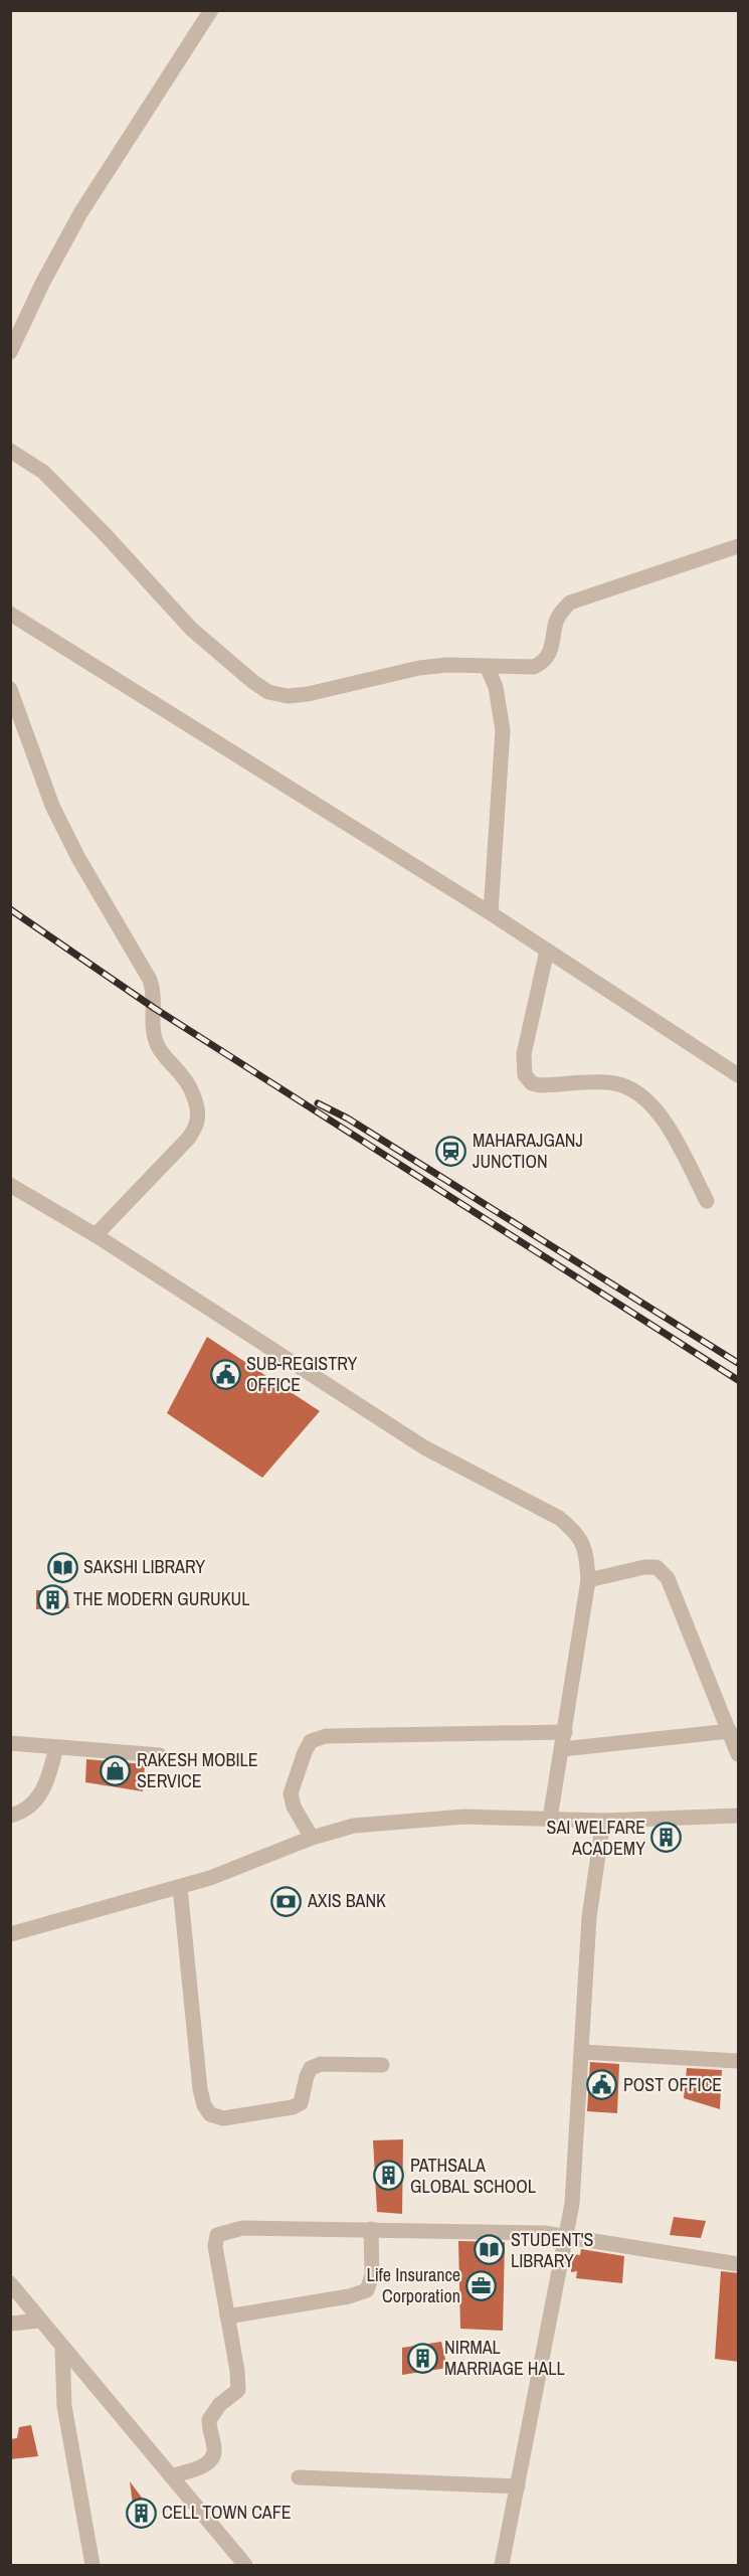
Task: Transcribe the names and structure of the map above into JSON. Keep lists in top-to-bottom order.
{
  "places": {
    "station": ["MAHARAJGANJ JUNCTION"],
    "public building": ["SUB-REGISTRY OFFICE", "POST OFFICE"],
    "library": ["SAKSHI LIBRARY", "STUDENT'S LIBRARY"],
    "building": [
      "THE MODERN GURUKUL",
      "SAI WELFARE ACADEMY",
      "PATHSALA GLOBAL SCHOOL",
      "NIRMAL MARRIAGE HALL",
      "CELL TOWN CAFE"
    ],
    "shop": ["RAKESH MOBILE SERVICE"],
    "bank": ["AXIS BANK"],
    "office": ["Life Insurance Corporation"]
  }
}
